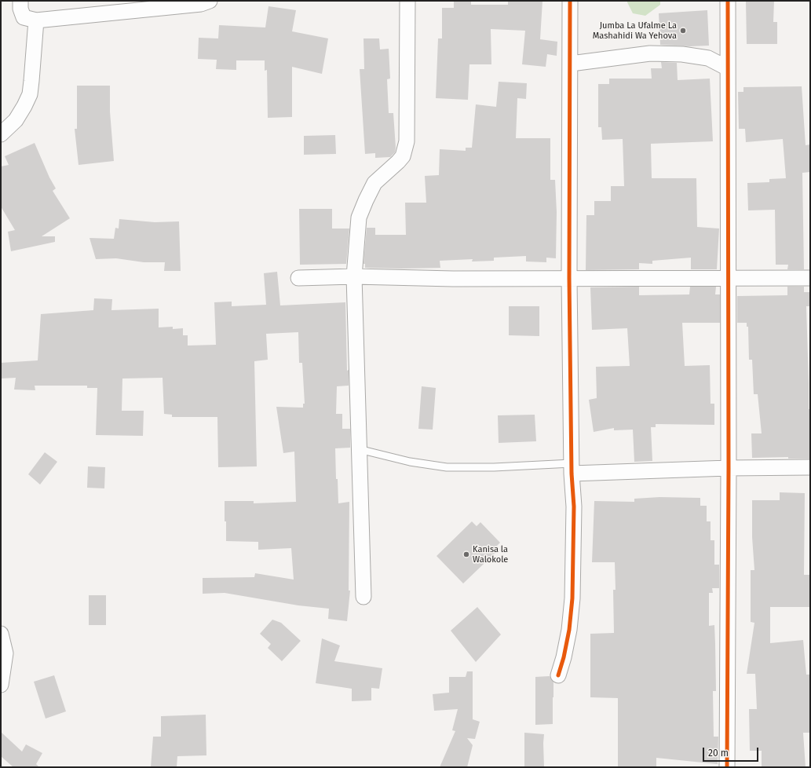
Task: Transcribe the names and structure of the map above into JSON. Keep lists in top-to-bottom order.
{
  "places": ["Jumba La Ufalme La Mashahidi Wa Yehova", "Kanisa la Walokole"],
  "scale_bar": "20 m"
}
